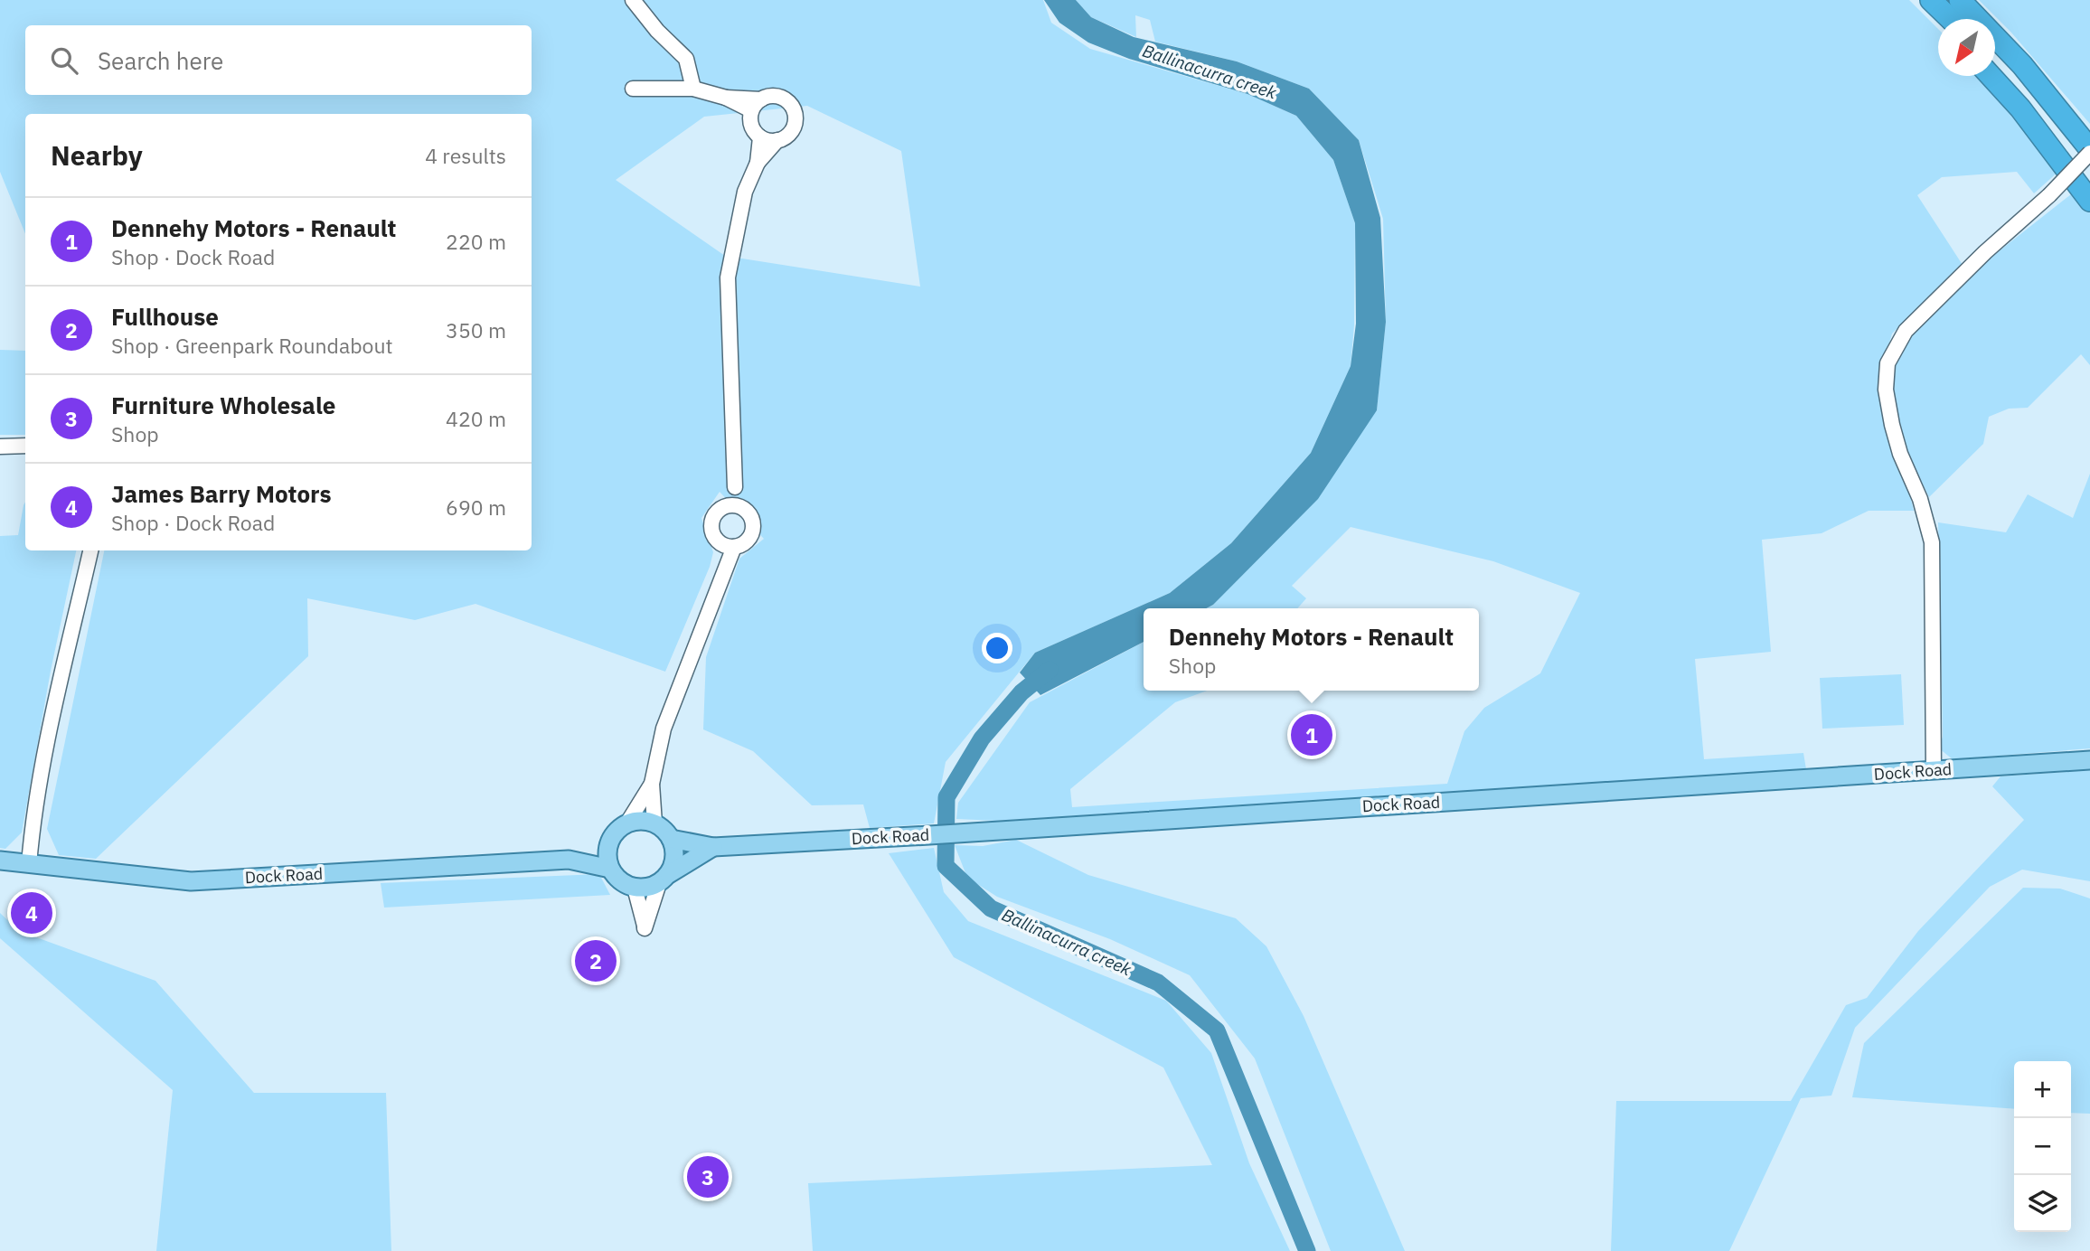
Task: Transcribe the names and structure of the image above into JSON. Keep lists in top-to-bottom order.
{
  "streets": {
    "main road": ["Dock Road"]
  },
  "water": ["Ballinacurra creek"],
  "north": "bottom left",
  "page": {
    "search": "Search here",
    "heading": ["Nearby", "4 results"],
    "list": [
      {
        "mark": "1",
        "name": "Dennehy Motors - Renault",
        "note": "Shop · Dock Road",
        "value": "220 m"
      },
      {
        "mark": "2",
        "name": "Fullhouse",
        "note": "Shop · Greenpark Roundabout",
        "value": "350 m"
      },
      {
        "mark": "3",
        "name": "Furniture Wholesale",
        "note": "Shop",
        "value": "420 m"
      },
      {
        "mark": "4",
        "name": "James Barry Motors",
        "note": "Shop · Dock Road",
        "value": "690 m"
      }
    ],
    "popup": ["Dennehy Motors - Renault", "Shop"],
    "pins": [
      "1",
      "4",
      "2",
      "3"
    ],
    "map_buttons": ["+", "−"]
  }
}
